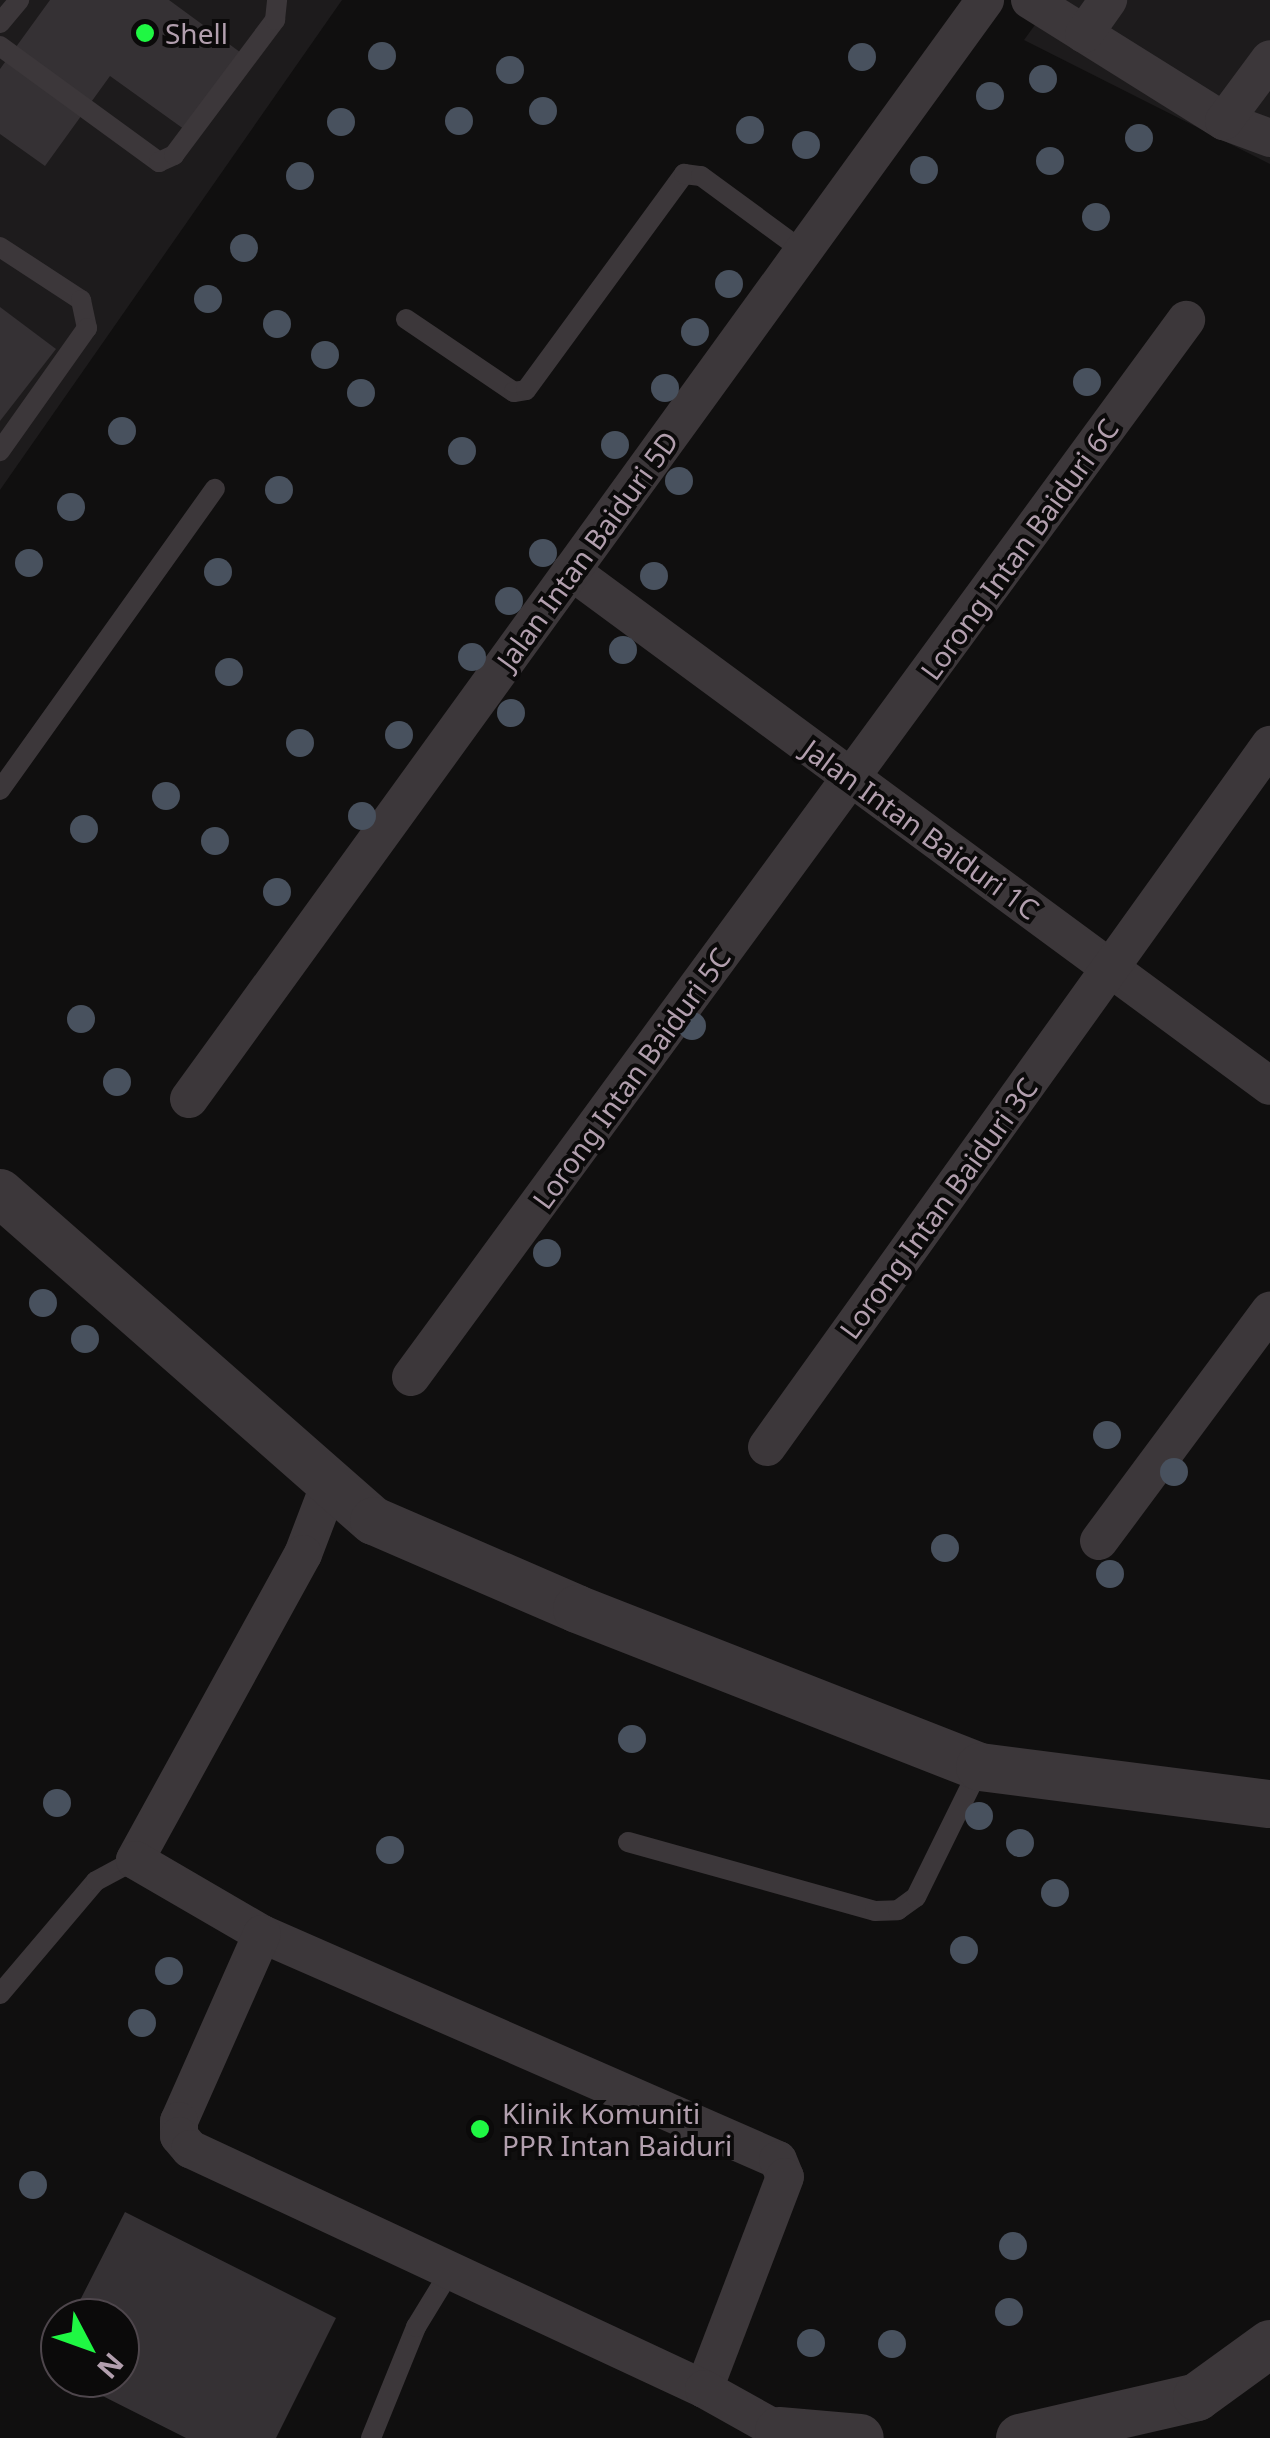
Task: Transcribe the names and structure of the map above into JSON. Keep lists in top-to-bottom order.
{
  "streets": {
    "street": [
      "Lorong Intan Baiduri 6C",
      "Jalan Intan Baiduri 5D",
      "Jalan Intan Baiduri 1C",
      "Lorong Intan Baiduri 5C",
      "Lorong Intan Baiduri 3C"
    ]
  },
  "crossings": [
    ["Lorong Intan Baiduri 6C", "Jalan Intan Baiduri 1C"],
    ["Lorong Intan Baiduri 6C", "Lorong Intan Baiduri 5C"],
    ["Jalan Intan Baiduri 5D", "Jalan Intan Baiduri 1C"],
    ["Jalan Intan Baiduri 1C", "Lorong Intan Baiduri 5C"],
    ["Jalan Intan Baiduri 1C", "Lorong Intan Baiduri 3C"]
  ],
  "places": ["Shell", "Klinik Komuniti PPR Intan Baiduri"],
  "north": "bottom right"
}
